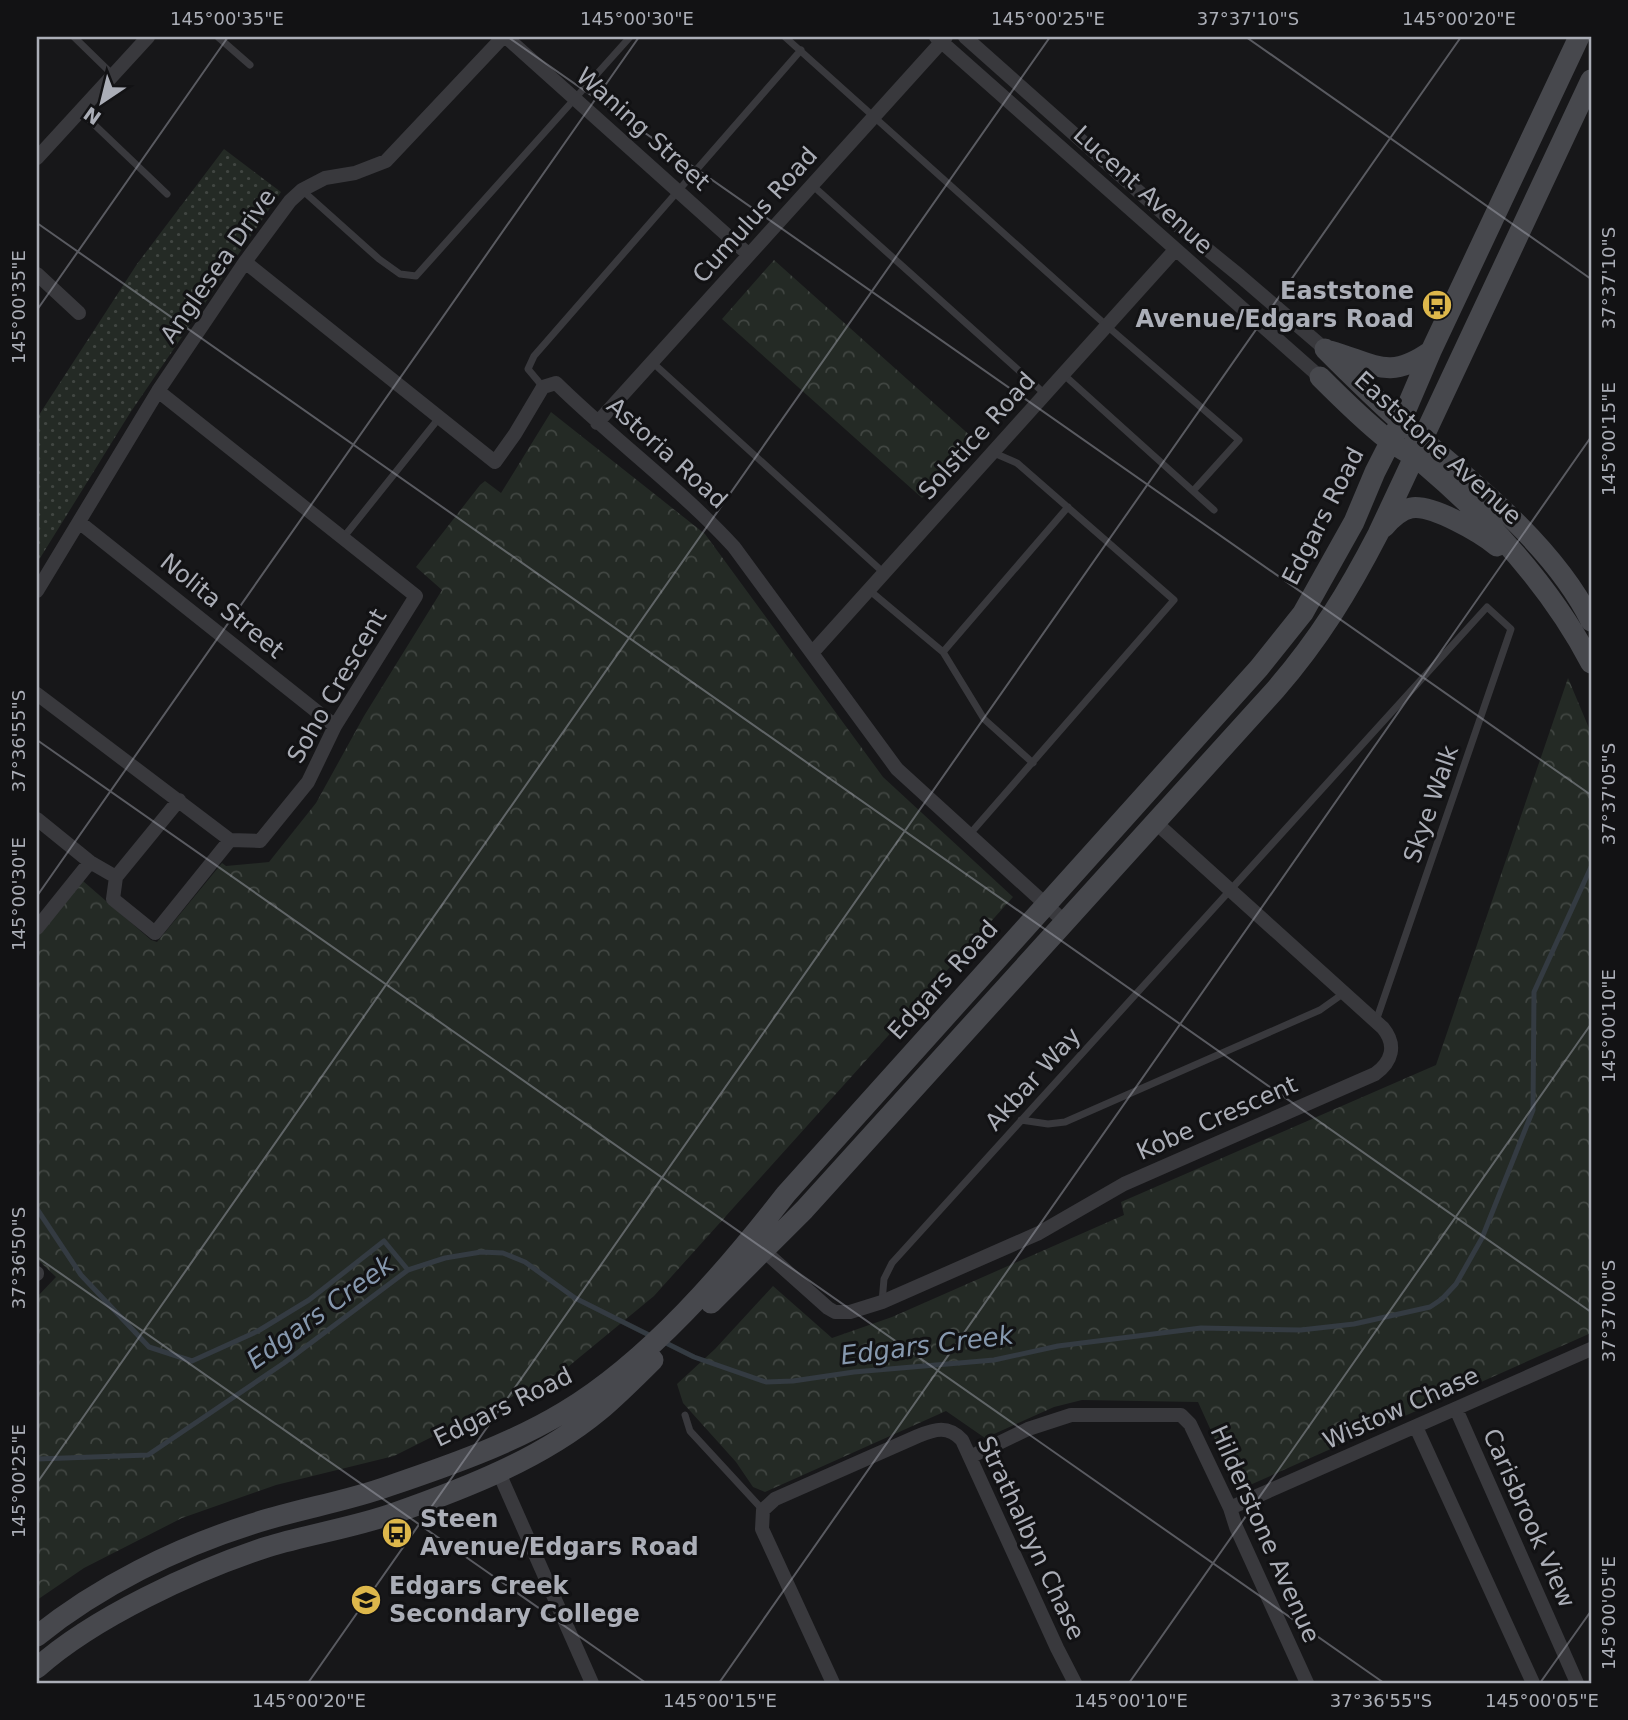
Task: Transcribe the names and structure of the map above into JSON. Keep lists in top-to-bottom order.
{
  "streets": {
    "main road": ["Eaststone Avenue", "Edgars Road"],
    "street": [
      "Waning Street",
      "Lucent Avenue",
      "Cumulus Road",
      "Anglesea Drive",
      "Solstice Road",
      "Astoria Road",
      "Nolita Street",
      "Soho Crescent",
      "Kobe Crescent",
      "Wistow Chase",
      "Carisbrook View",
      "Hilderstone Avenue",
      "Strathalbyn Chase"
    ],
    "lane": ["Skye Walk", "Akbar Way"]
  },
  "crossings": [
    ["Waning Street", "Cumulus Road"],
    ["Waning Street", "Anglesea Drive"],
    ["Lucent Avenue", "Cumulus Road"],
    ["Lucent Avenue", "Solstice Road"],
    ["Lucent Avenue", "Eaststone Avenue"],
    ["Cumulus Road", "Astoria Road"],
    ["Anglesea Drive", "Nolita Street"],
    ["Anglesea Drive", "Soho Crescent"],
    ["Solstice Road", "Astoria Road"],
    ["Eaststone Avenue", "Edgars Road"],
    ["Astoria Road", "Edgars Road"],
    ["Edgars Road", "Kobe Crescent"],
    ["Nolita Street", "Soho Crescent"],
    ["Skye Walk", "Akbar Way"],
    ["Skye Walk", "Kobe Crescent"],
    ["Akbar Way", "Kobe Crescent"],
    ["Wistow Chase", "Carisbrook View"],
    ["Wistow Chase", "Hilderstone Avenue"],
    ["Hilderstone Avenue", "Strathalbyn Chase"]
  ],
  "water": ["Edgars Creek"],
  "places": {
    "bus stop": ["Eaststone Avenue/Edgars Road", "Steen Avenue/Edgars Road"],
    "school or university": ["Edgars Creek Secondary College"]
  },
  "north": "bottom left",
  "coordinates": [
    "145°00'35\"E",
    "145°00'30\"E",
    "145°00'25\"E",
    "37°37'10\"S",
    "145°00'20\"E",
    "145°00'15\"E",
    "37°36'55\"S",
    "37°37'05\"S",
    "145°00'10\"E",
    "37°36'50\"S",
    "37°37'00\"S",
    "145°00'05\"E"
  ]
}
